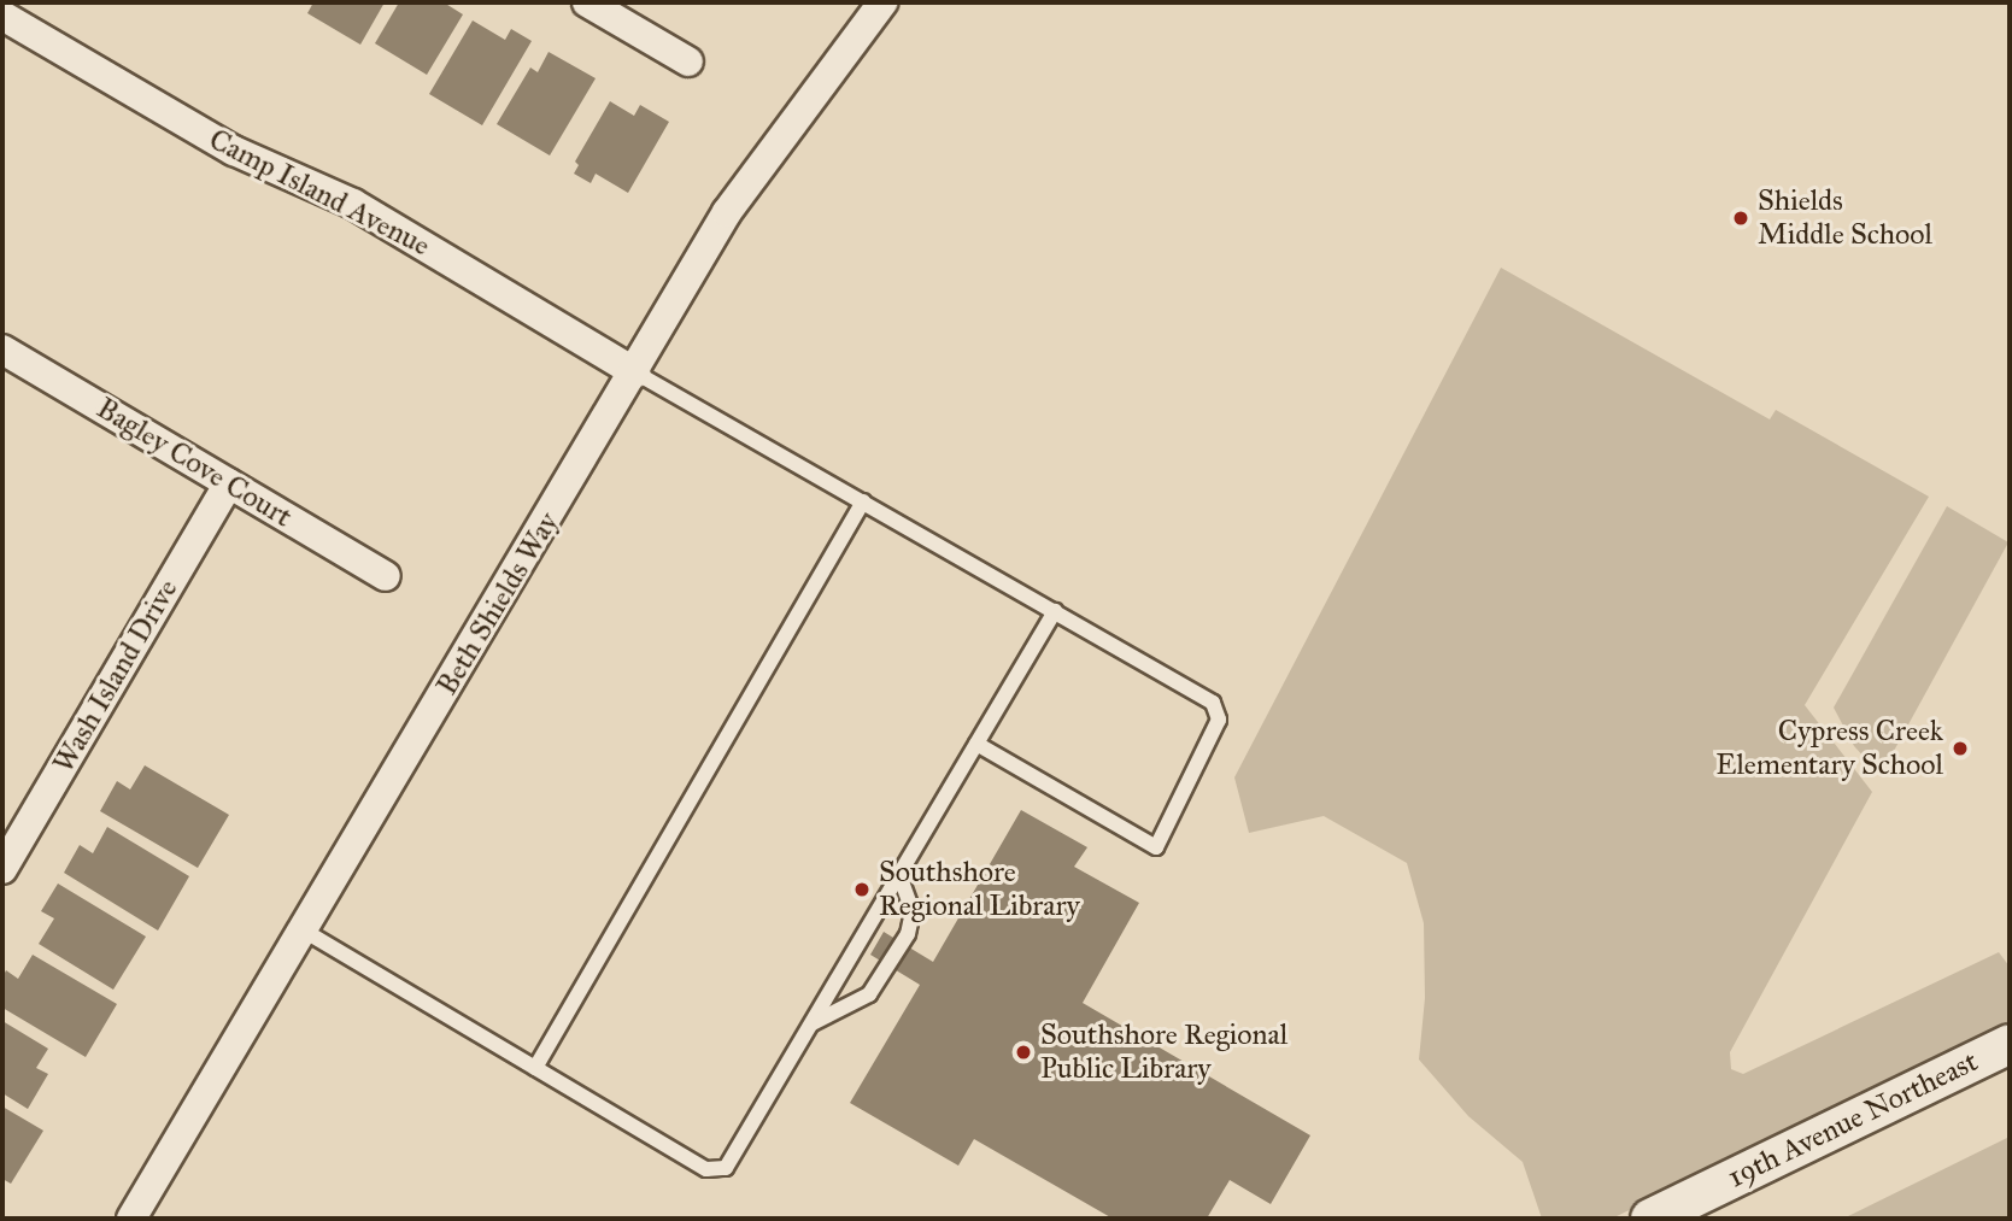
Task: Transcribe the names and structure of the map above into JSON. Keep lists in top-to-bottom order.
{
  "streets": {
    "street": [
      "Camp Island Avenue",
      "Bagley Cove Court",
      "Beth Shields Way",
      "Wash Island Drive",
      "19th Avenue Northeast"
    ]
  },
  "crossings": [
    ["Camp Island Avenue", "Beth Shields Way"],
    ["Bagley Cove Court", "Wash Island Drive"]
  ],
  "places": [
    "Shields Middle School",
    "Cypress Creek Elementary School",
    "Southshore Regional Library",
    "Southshore Regional Public Library"
  ]
}
